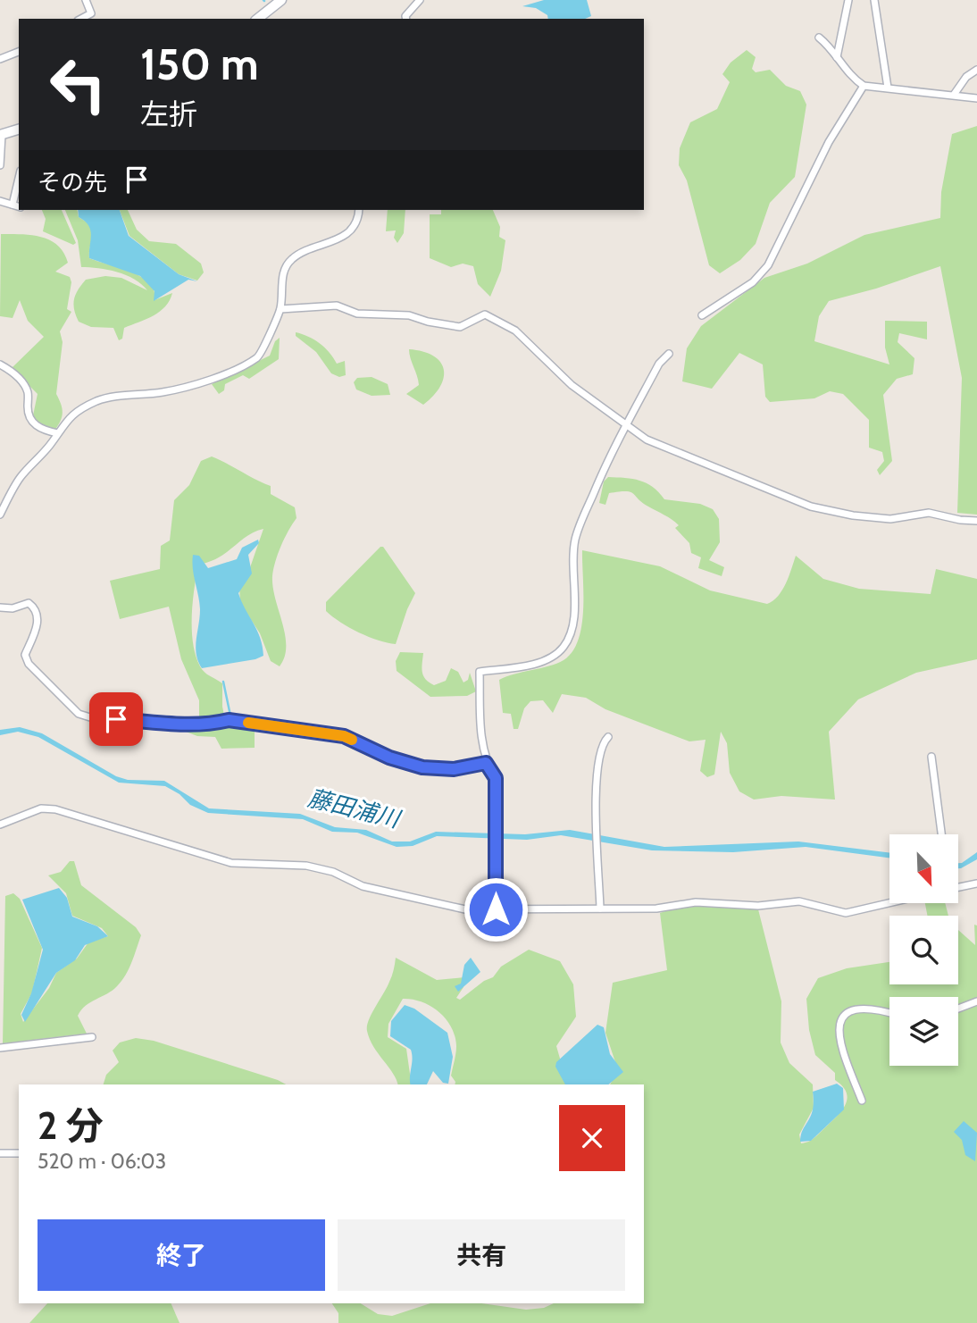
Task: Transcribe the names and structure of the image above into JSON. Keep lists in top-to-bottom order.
{
  "water": ["藤田浦川"],
  "north": "bottom right",
  "page": {
    "turn": ["150 m", "左折"],
    "then": "その先",
    "heading": ["2 分", "520 m · 06:03"],
    "buttons": ["終了", "共有"]
  }
}
